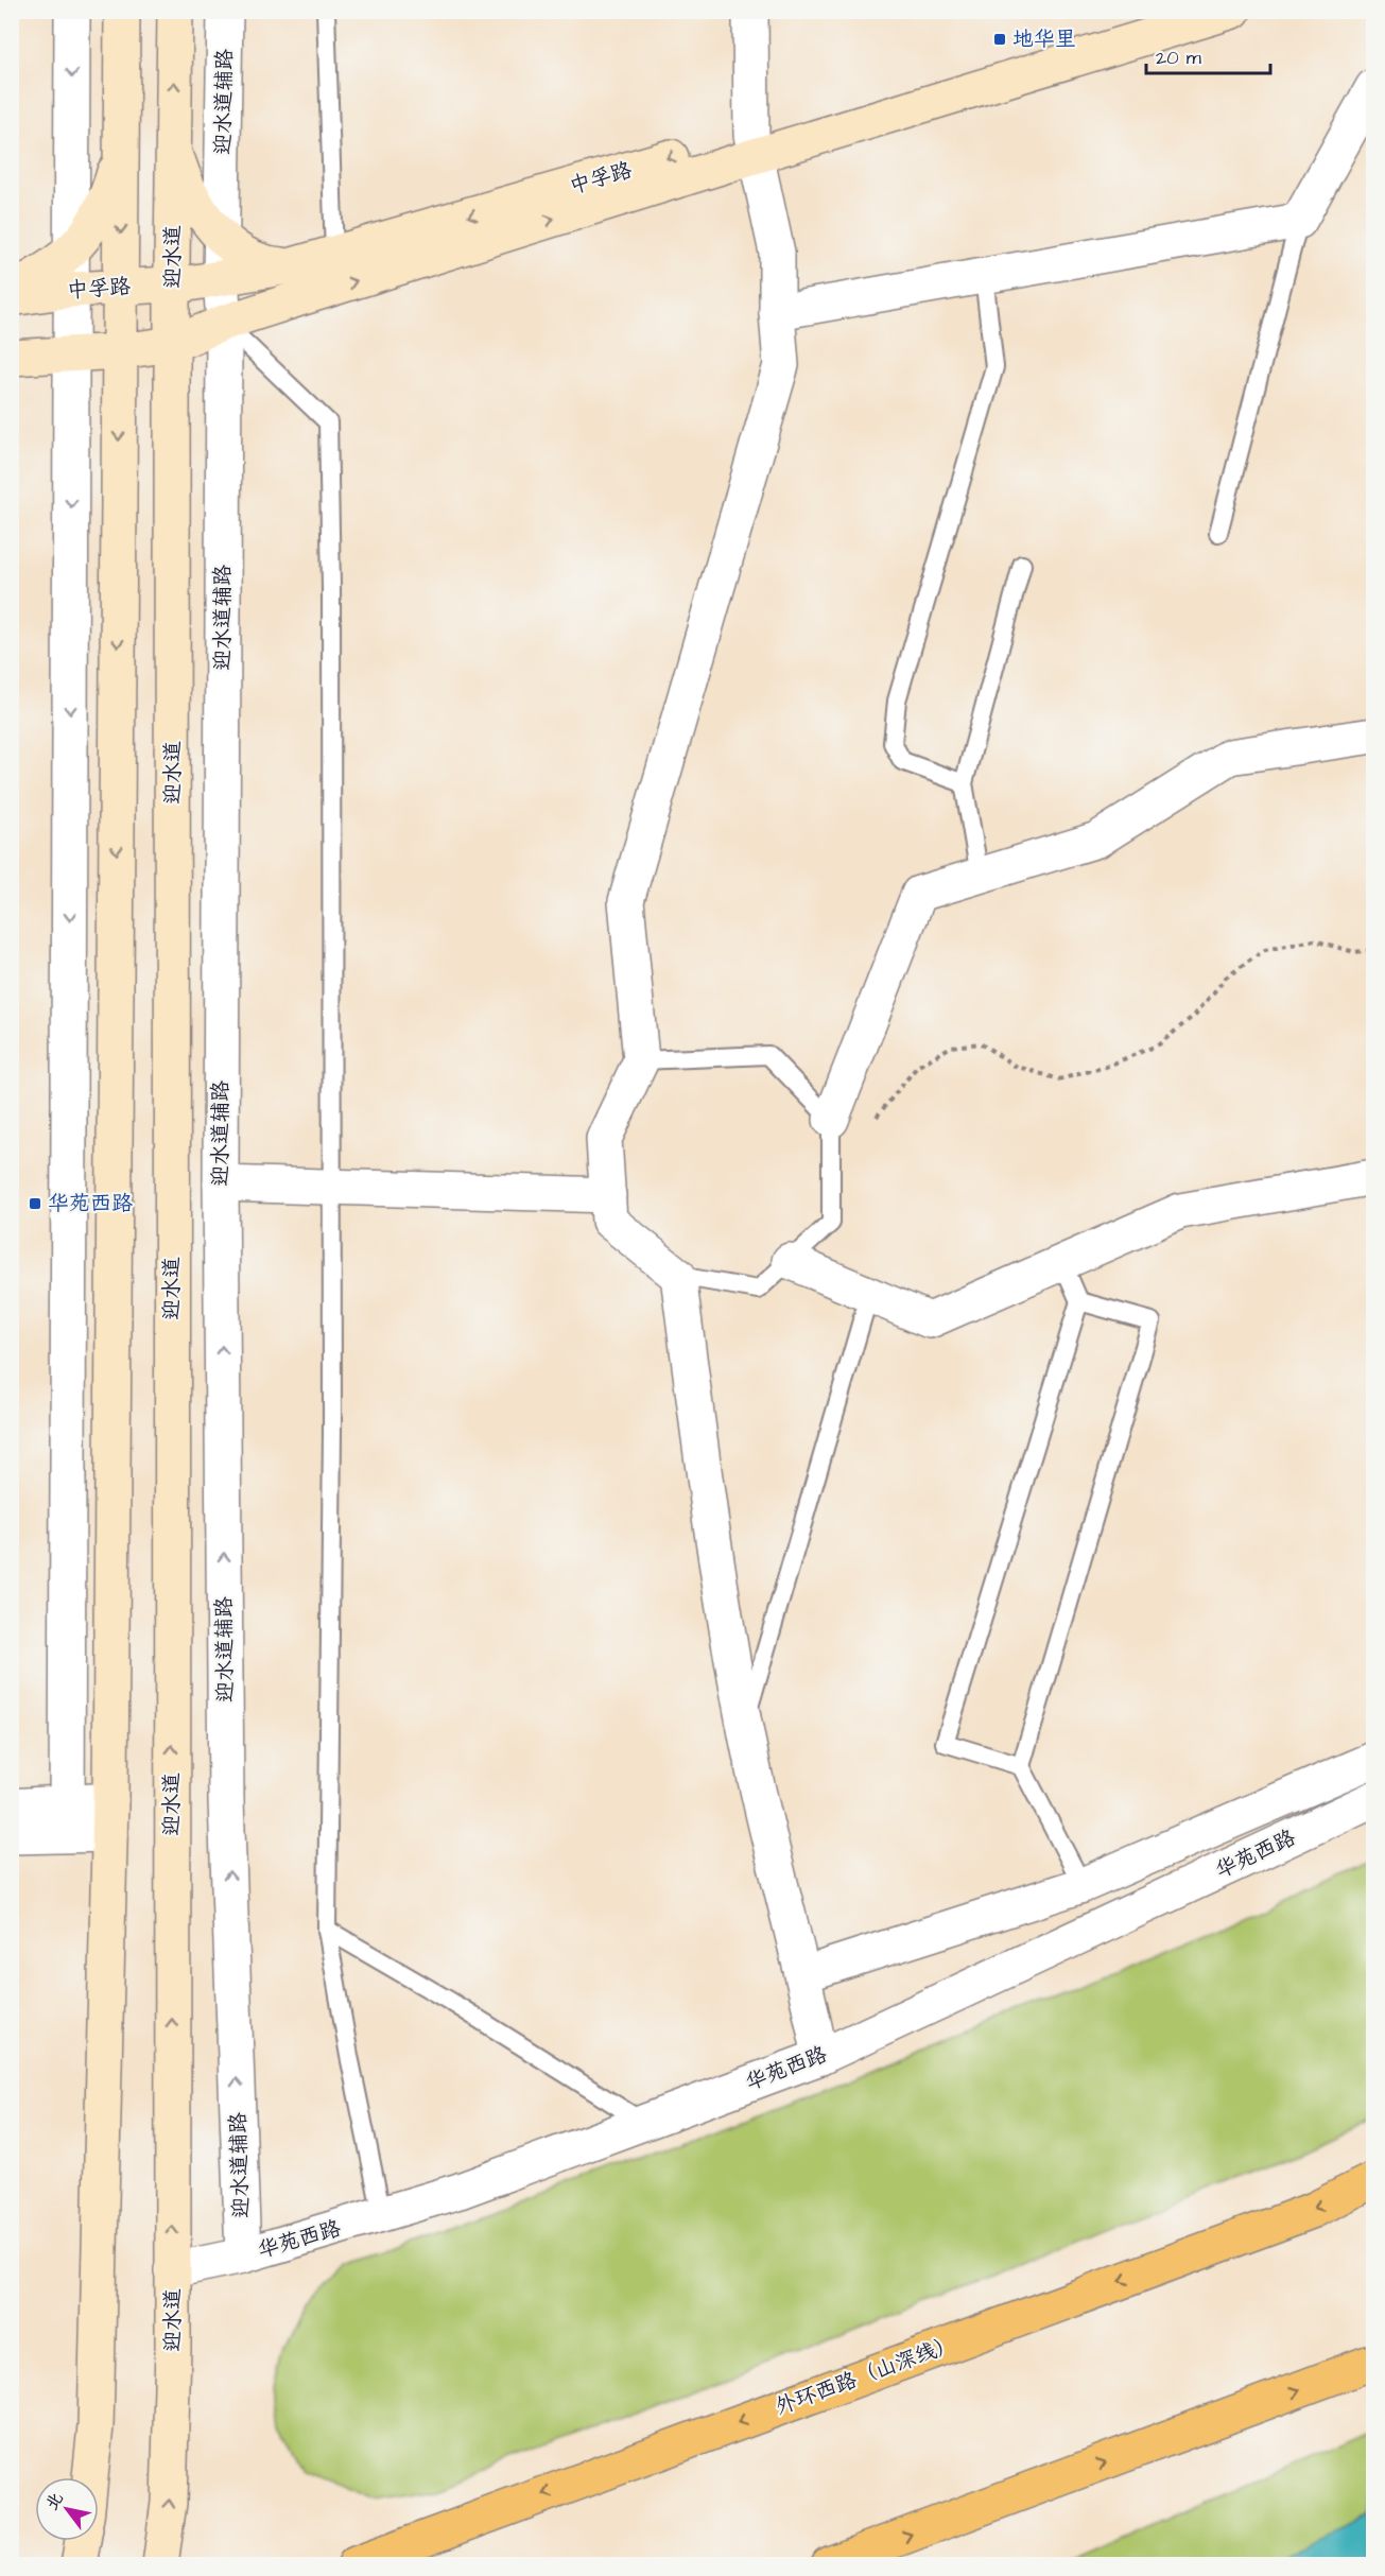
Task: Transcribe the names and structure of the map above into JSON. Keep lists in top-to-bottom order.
{
  "streets": {
    "highway": ["外环西路（山深线）"],
    "main road": ["中孚路", "迎水道"],
    "street": ["迎水道辅路", "华苑西路"]
  },
  "crossings": [
    ["迎水道辅路", "中孚路"],
    ["迎水道辅路", "迎水道"],
    ["迎水道辅路", "华苑西路"],
    ["中孚路", "迎水道"],
    ["迎水道", "华苑西路"]
  ],
  "places": {
    "transit": ["地华里", "华苑西路"]
  },
  "scale_bar": "20 m",
  "north": "top left"
}
